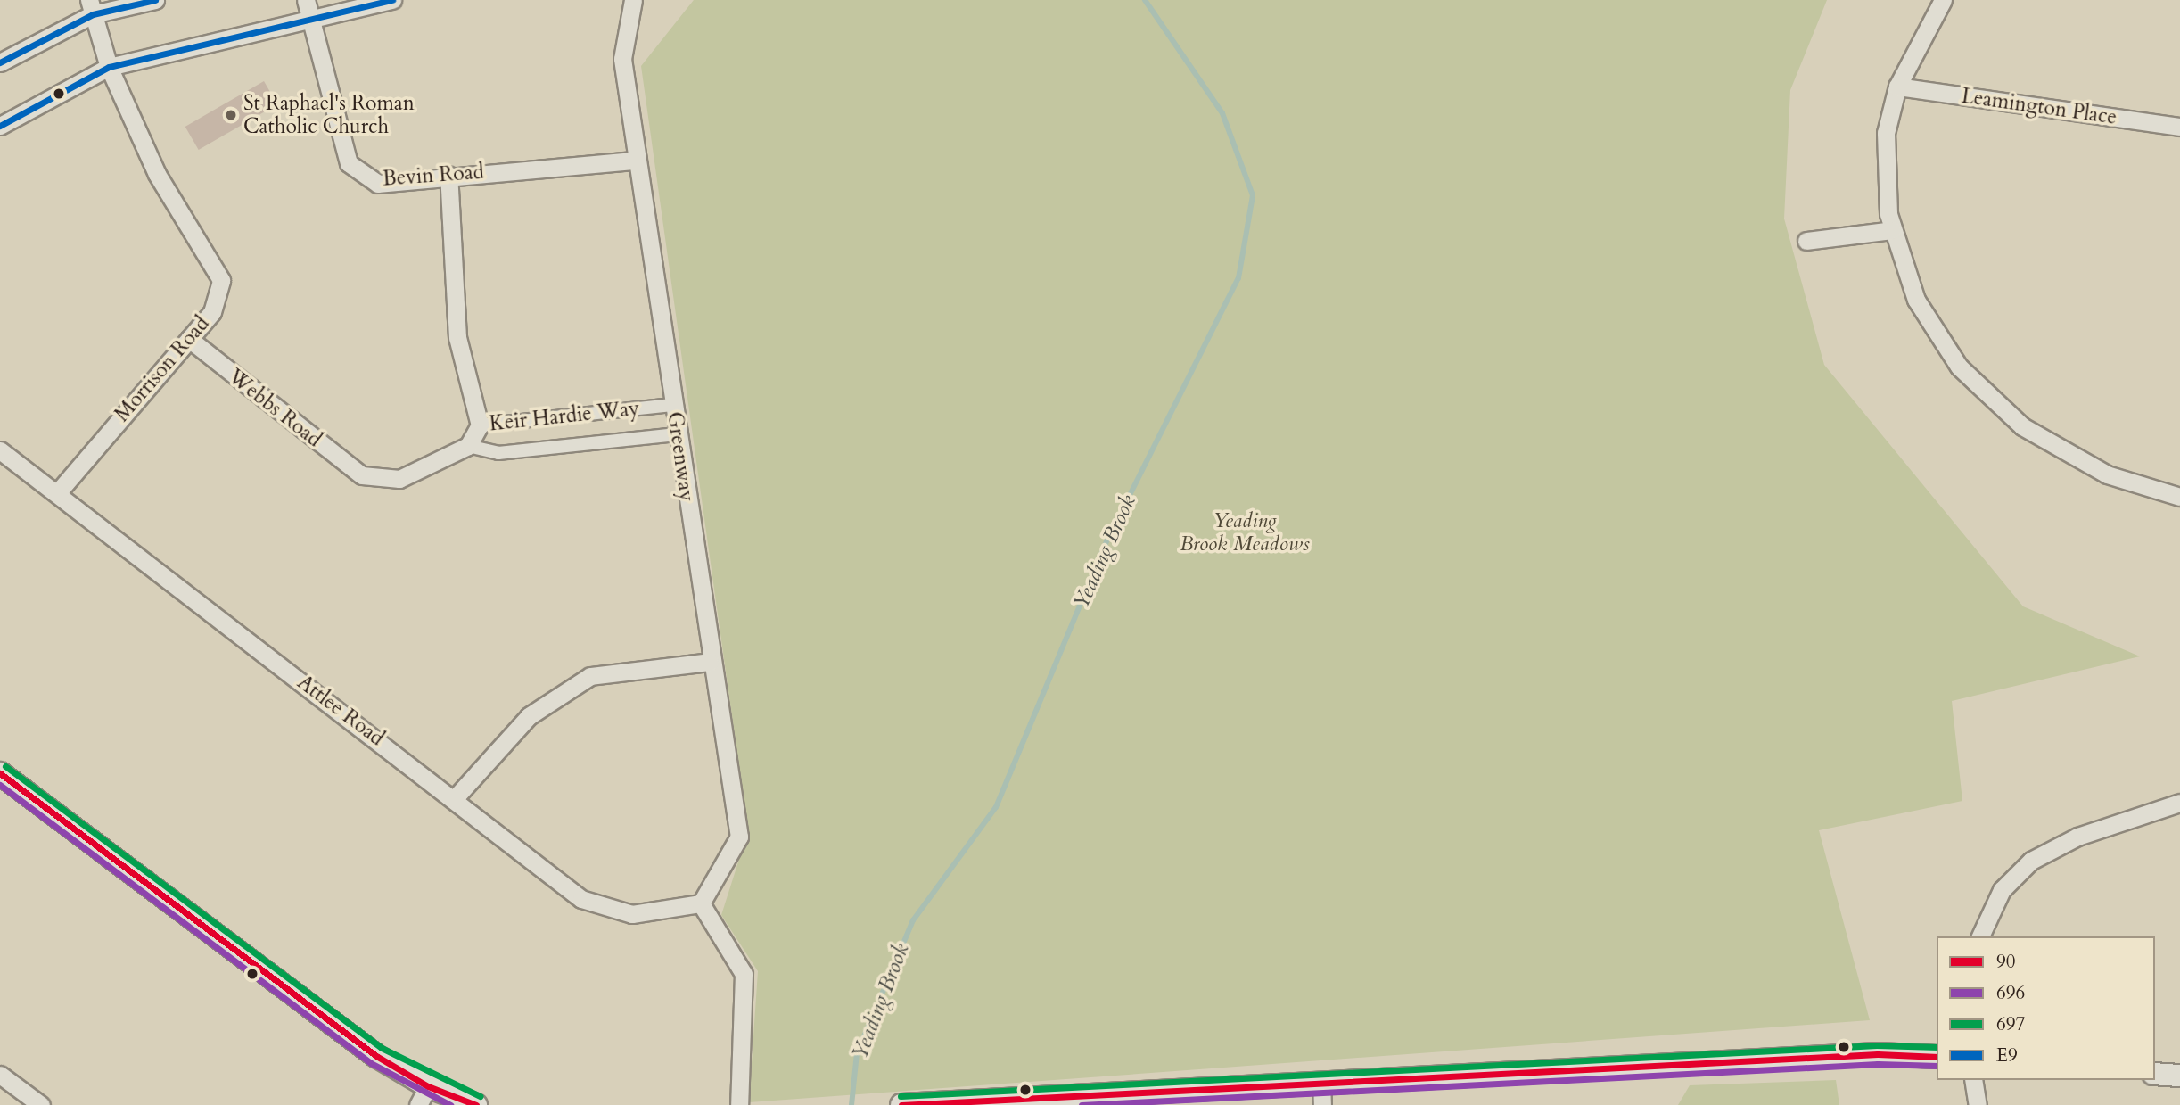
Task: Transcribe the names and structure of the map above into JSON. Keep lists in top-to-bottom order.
{
  "streets": {
    "street": [
      "Leamington Place",
      "Bevin Road",
      "Morrison Road",
      "Webbs Road",
      "Keir Hardie Way",
      "Greenway",
      "Attlee Road"
    ]
  },
  "crossings": [
    ["Bevin Road", "Greenway"],
    ["Morrison Road", "Webbs Road"],
    ["Morrison Road", "Attlee Road"],
    ["Webbs Road", "Keir Hardie Way"],
    ["Keir Hardie Way", "Greenway"],
    ["Greenway", "Attlee Road"]
  ],
  "water": ["Yeading Brook"],
  "parks": ["Yeading Brook Meadows"],
  "places": ["St Raphael's Roman Catholic Church"],
  "lines": [
    "transit line E9",
    "transit line 697",
    "transit line 90",
    "transit line 696"
  ],
  "legend": [
    "90",
    "696",
    "697",
    "E9"
  ]
}
